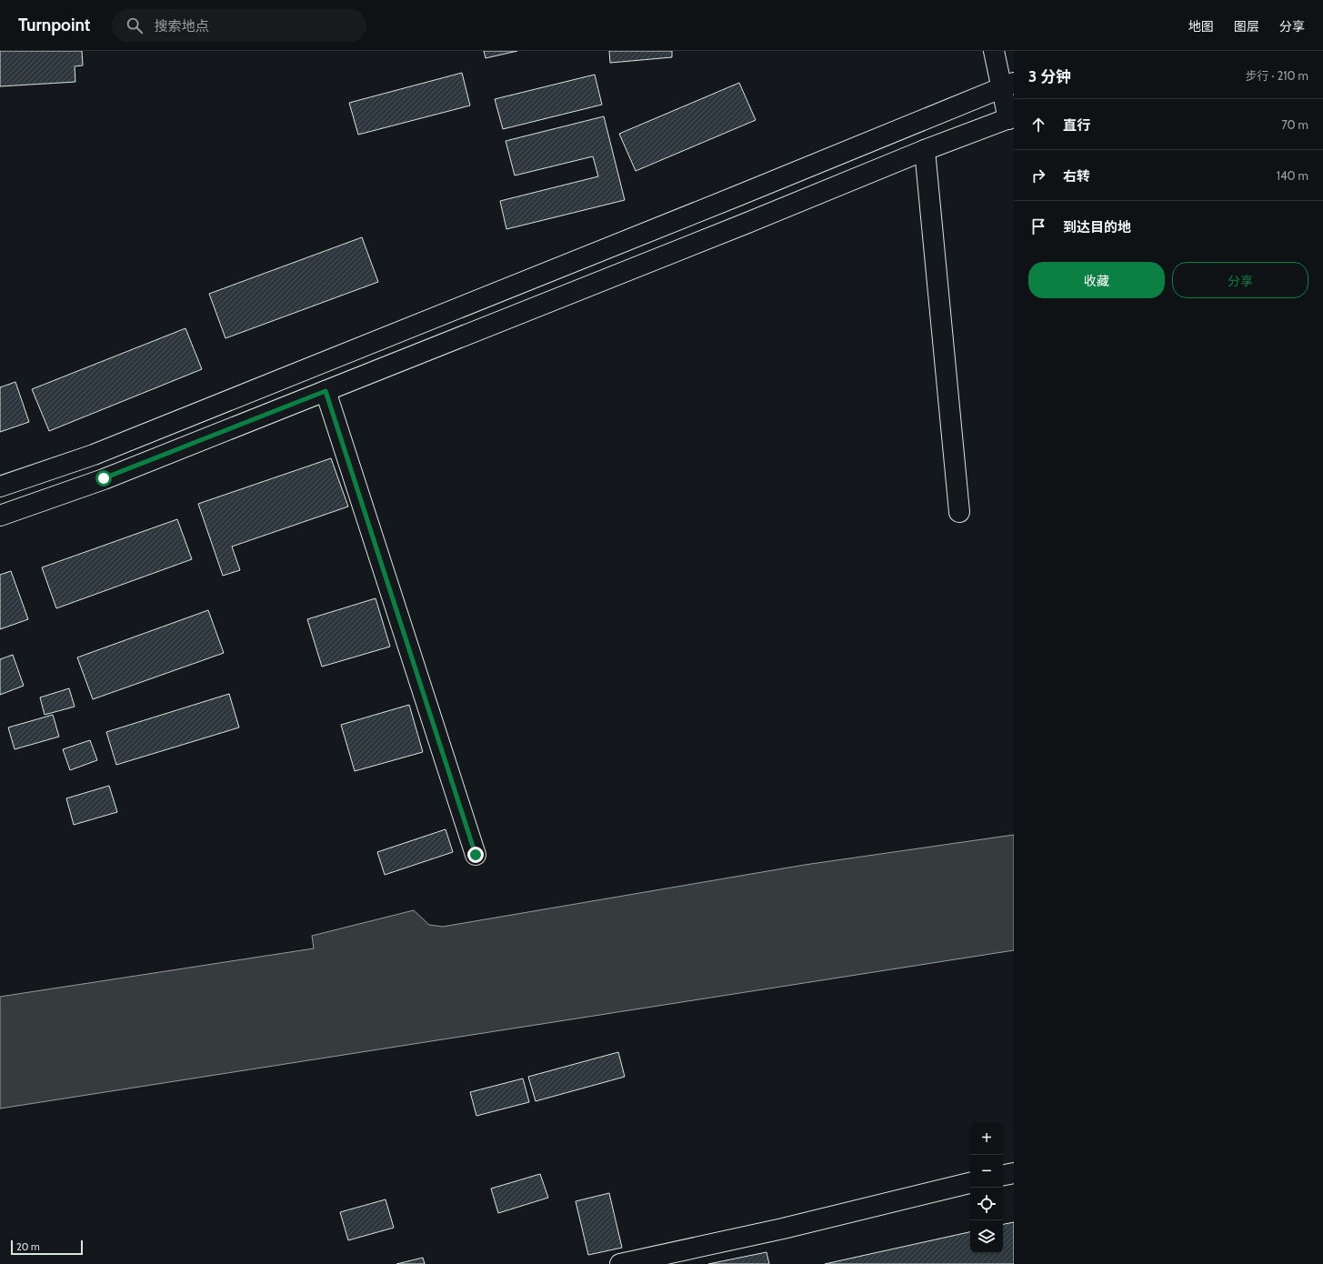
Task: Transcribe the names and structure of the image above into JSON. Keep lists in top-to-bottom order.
{
  "scale_bar": "20 m",
  "page": {
    "header": "Turnpoint",
    "search": "搜索地点",
    "nav": ["地图", "图层", "分享"],
    "heading": ["3 分钟", "步行 · 210 m"],
    "list": [
      ["直行", "70 m"],
      ["右转", "140 m"],
      "到达目的地"
    ],
    "buttons": ["收藏", "分享"],
    "map_buttons": ["+", "−"],
    "scale": "20 m"
  }
}
